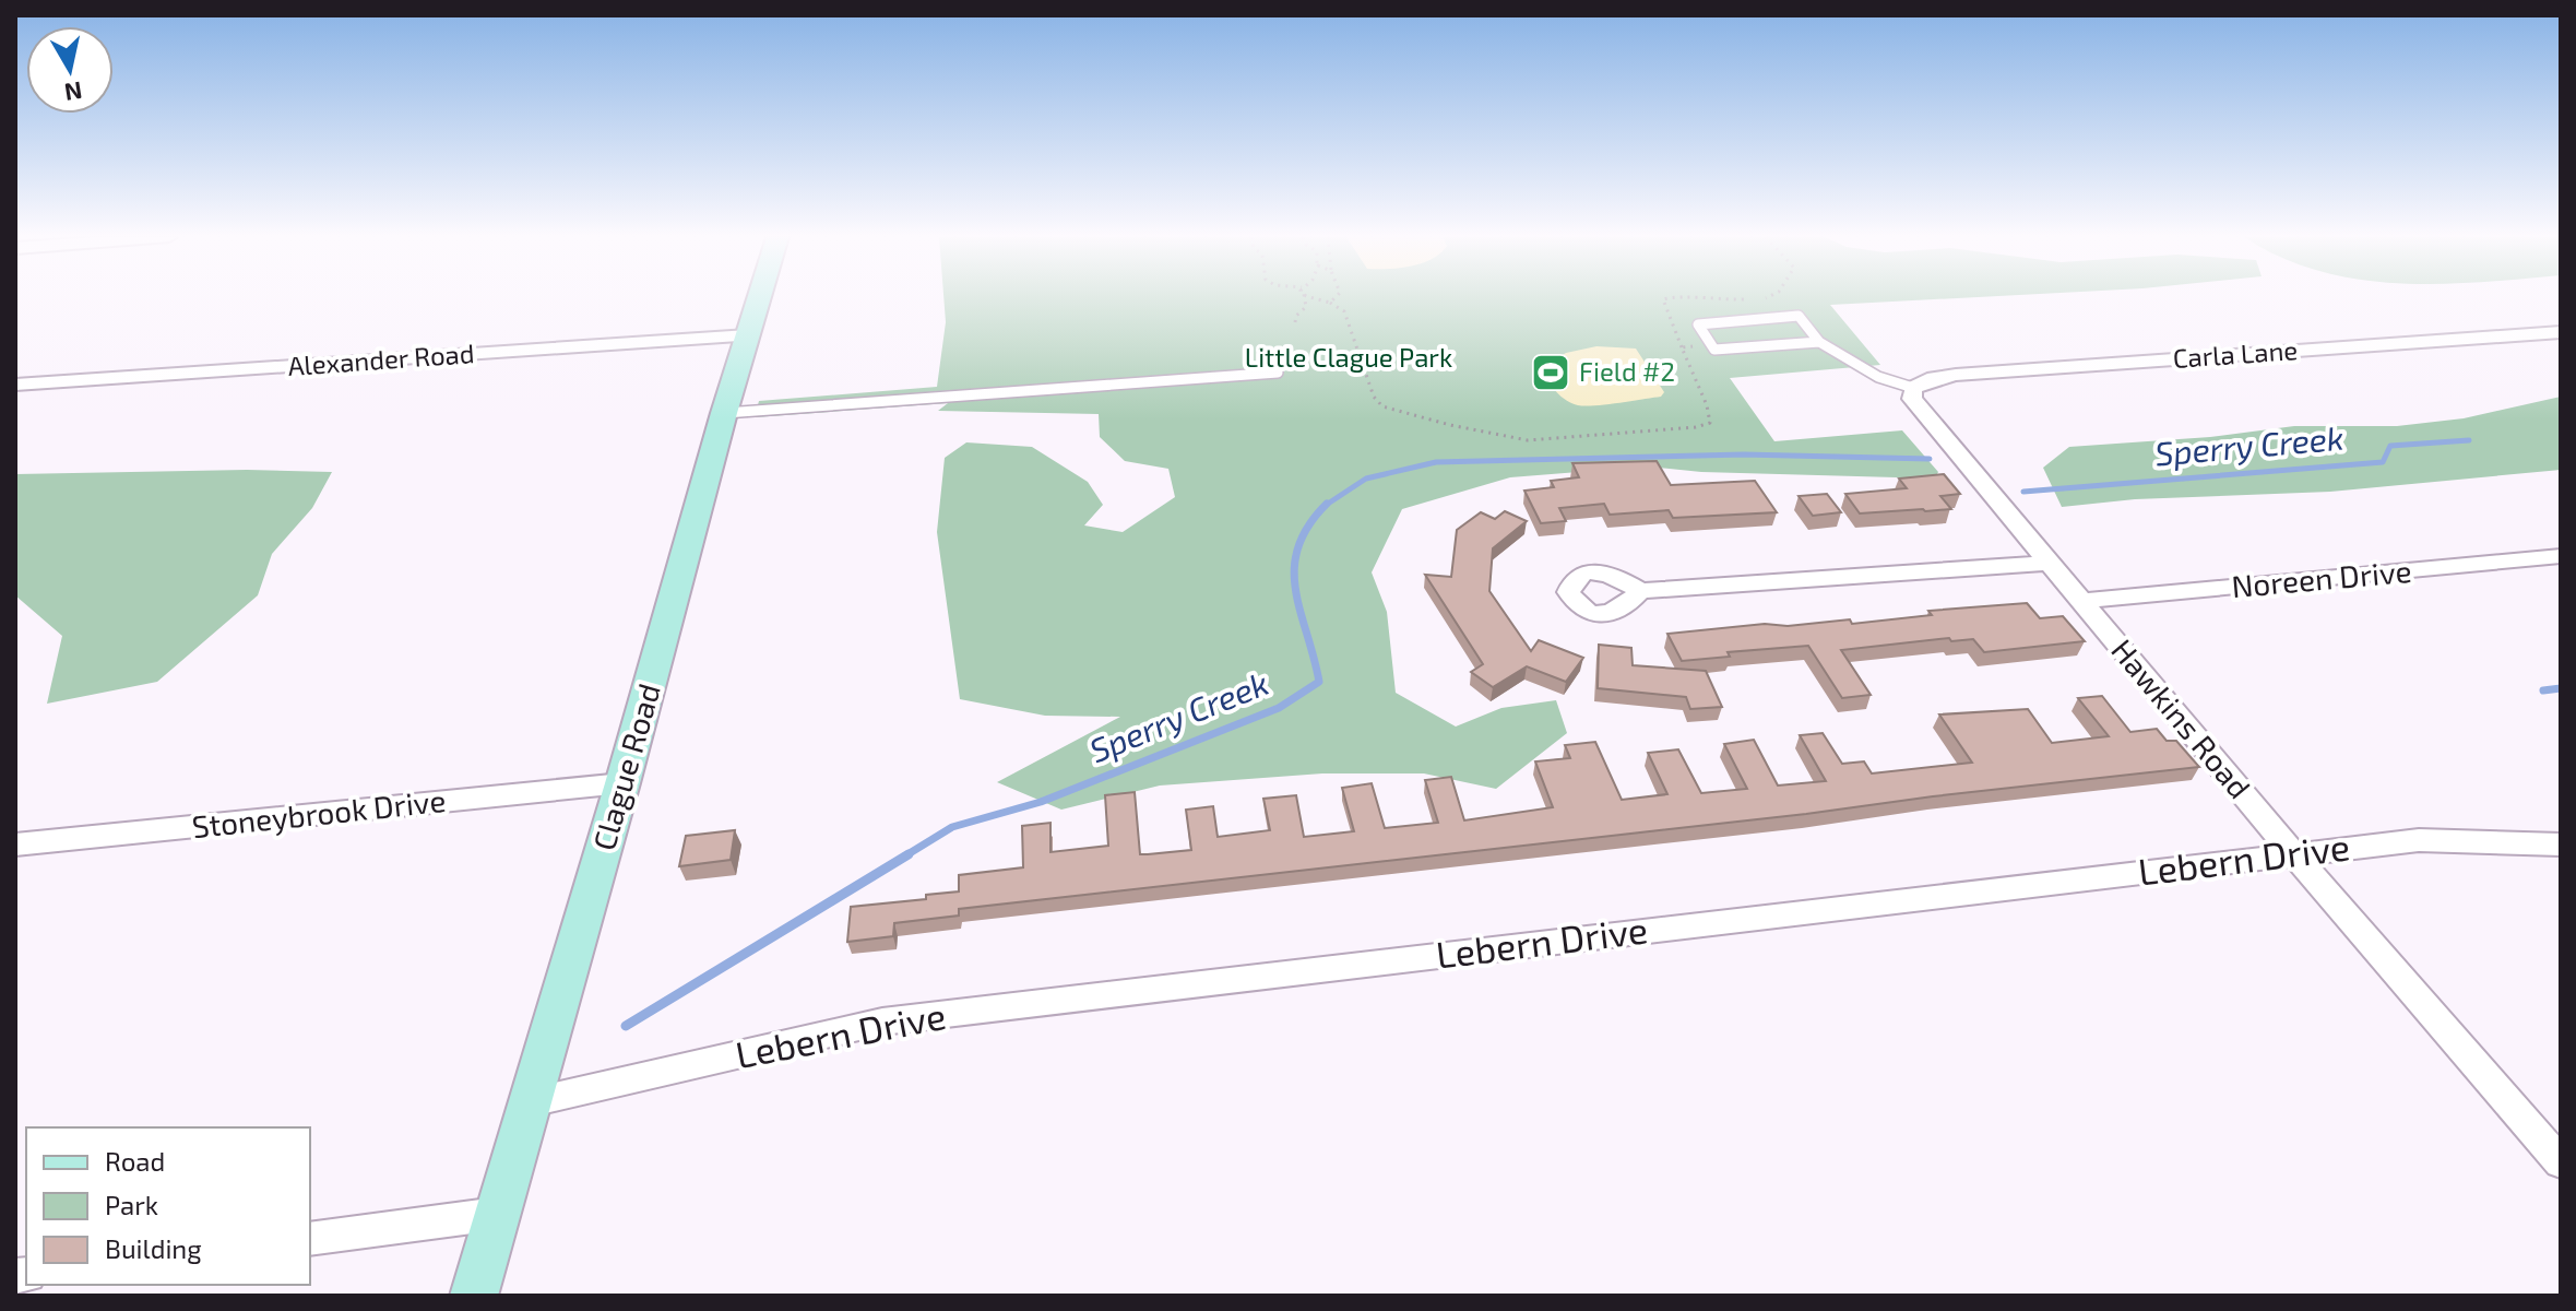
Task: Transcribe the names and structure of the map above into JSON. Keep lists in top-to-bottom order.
{
  "streets": {
    "main road": ["Clague Road"],
    "street": [
      "Carla Lane",
      "Alexander Road",
      "Noreen Drive",
      "Hawkins Road",
      "Stoneybrook Drive",
      "Lebern Drive"
    ]
  },
  "crossings": [
    ["Carla Lane", "Hawkins Road"],
    ["Alexander Road", "Clague Road"],
    ["Noreen Drive", "Hawkins Road"],
    ["Hawkins Road", "Lebern Drive"],
    ["Clague Road", "Stoneybrook Drive"],
    ["Clague Road", "Lebern Drive"]
  ],
  "water": ["Sperry Creek"],
  "parks": ["Little Clague Park"],
  "places": {
    "sports": ["Field #2"]
  },
  "legend": ["Road", "Park", "Building"],
  "north": "bottom"
}
